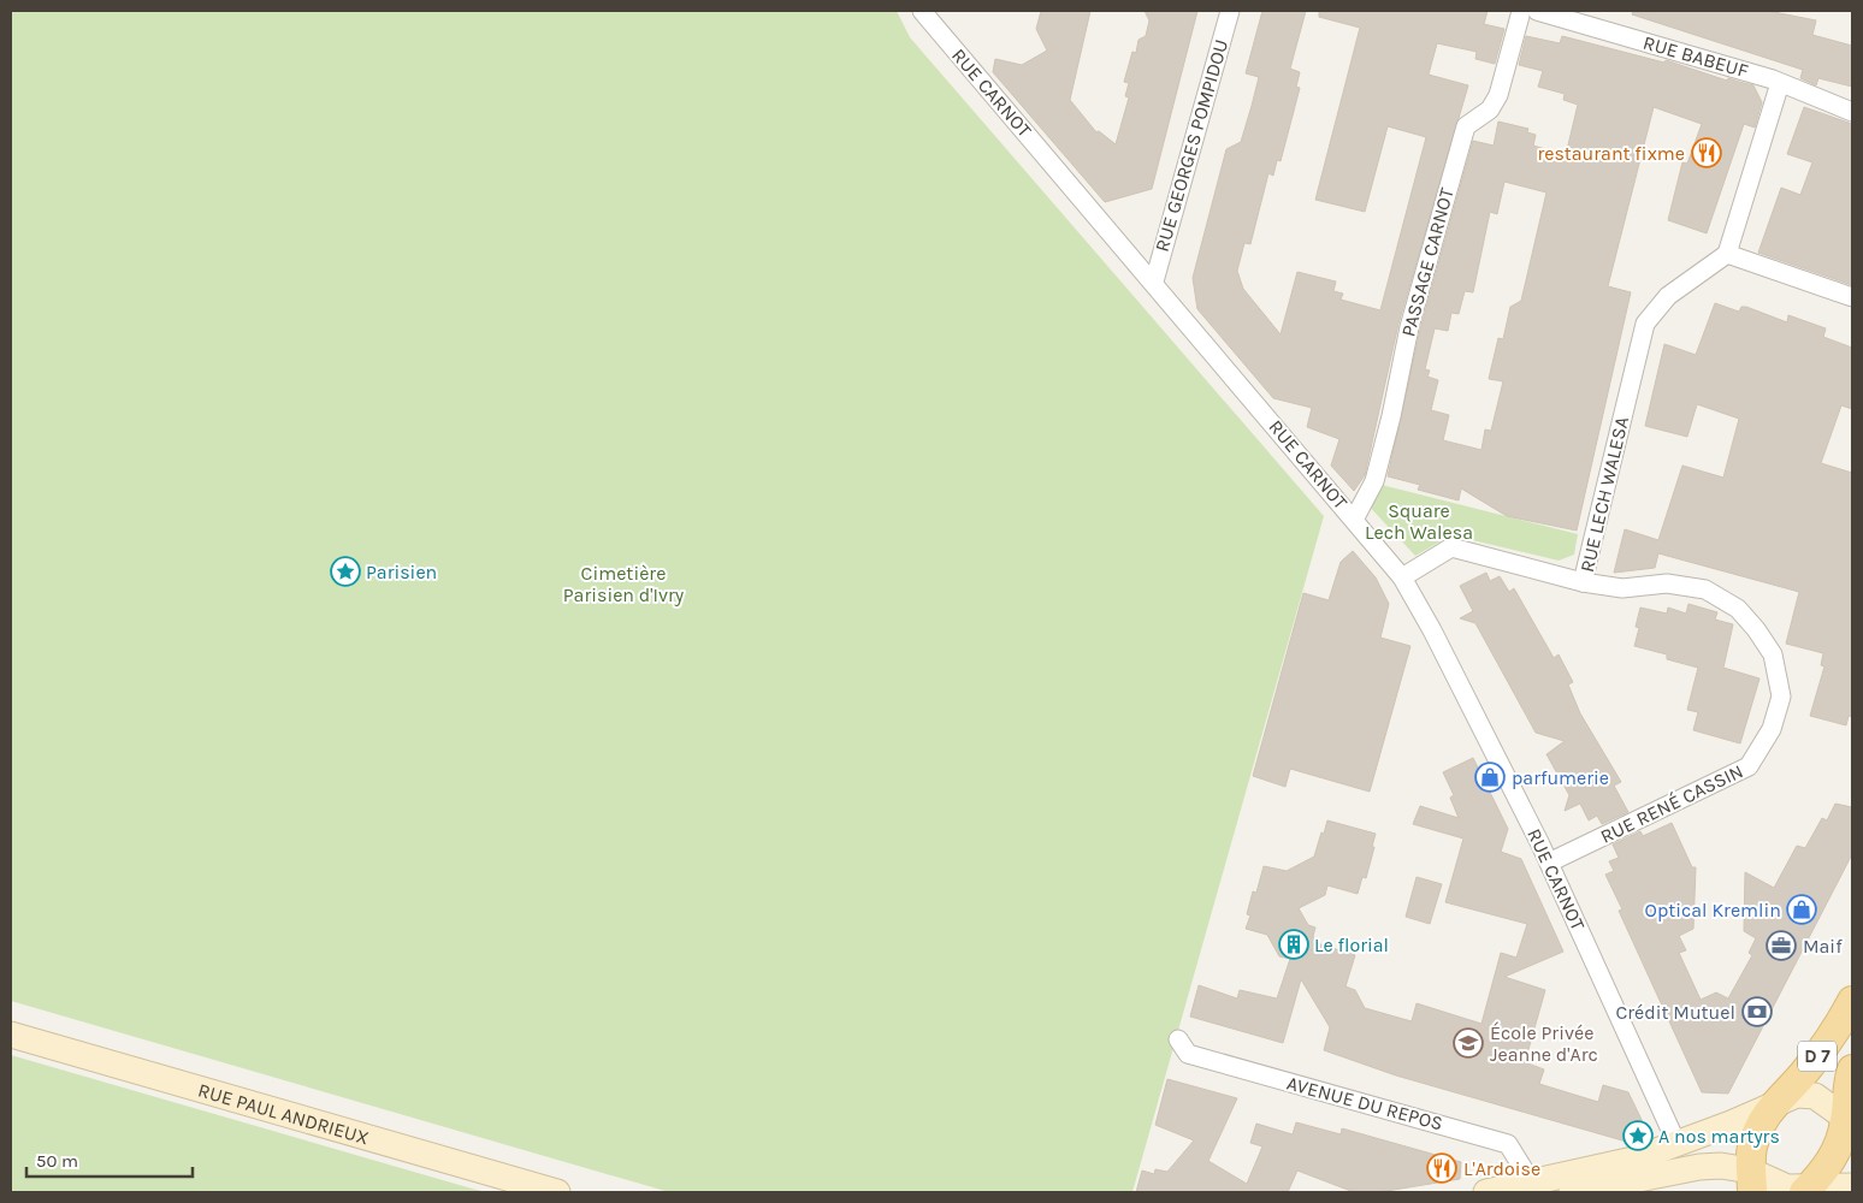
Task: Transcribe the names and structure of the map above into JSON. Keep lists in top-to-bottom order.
{
  "streets": {
    "main road": ["D 7", "RUE PAUL ANDRIEUX"],
    "street": [
      "RUE BABEUF",
      "RUE CARNOT",
      "RUE GEORGES POMPIDOU",
      "PASSAGE CARNOT",
      "RUE LECH WALESA",
      "RUE RENÉ CASSIN",
      "AVENUE DU REPOS"
    ]
  },
  "crossings": [
    ["RUE BABEUF", "PASSAGE CARNOT"],
    ["RUE CARNOT", "RUE GEORGES POMPIDOU"],
    ["RUE CARNOT", "PASSAGE CARNOT"],
    ["RUE CARNOT", "RUE LECH WALESA"],
    ["RUE CARNOT", "RUE RENÉ CASSIN"],
    ["RUE LECH WALESA", "RUE RENÉ CASSIN"]
  ],
  "parks": ["Square Lech Walesa", "Cimetière Parisien d'Ivry"],
  "places": {
    "restaurant": ["restaurant fixme", "L'Ardoise"],
    "place": ["Parisien", "A nos martyrs"],
    "shop": ["parfumerie", "Optical Kremlin"],
    "building": ["Le florial"],
    "office": ["Maif"],
    "bank": ["Crédit Mutuel"],
    "school or university": ["École Privée Jeanne d'Arc"]
  },
  "scale_bar": "50 m"
}
